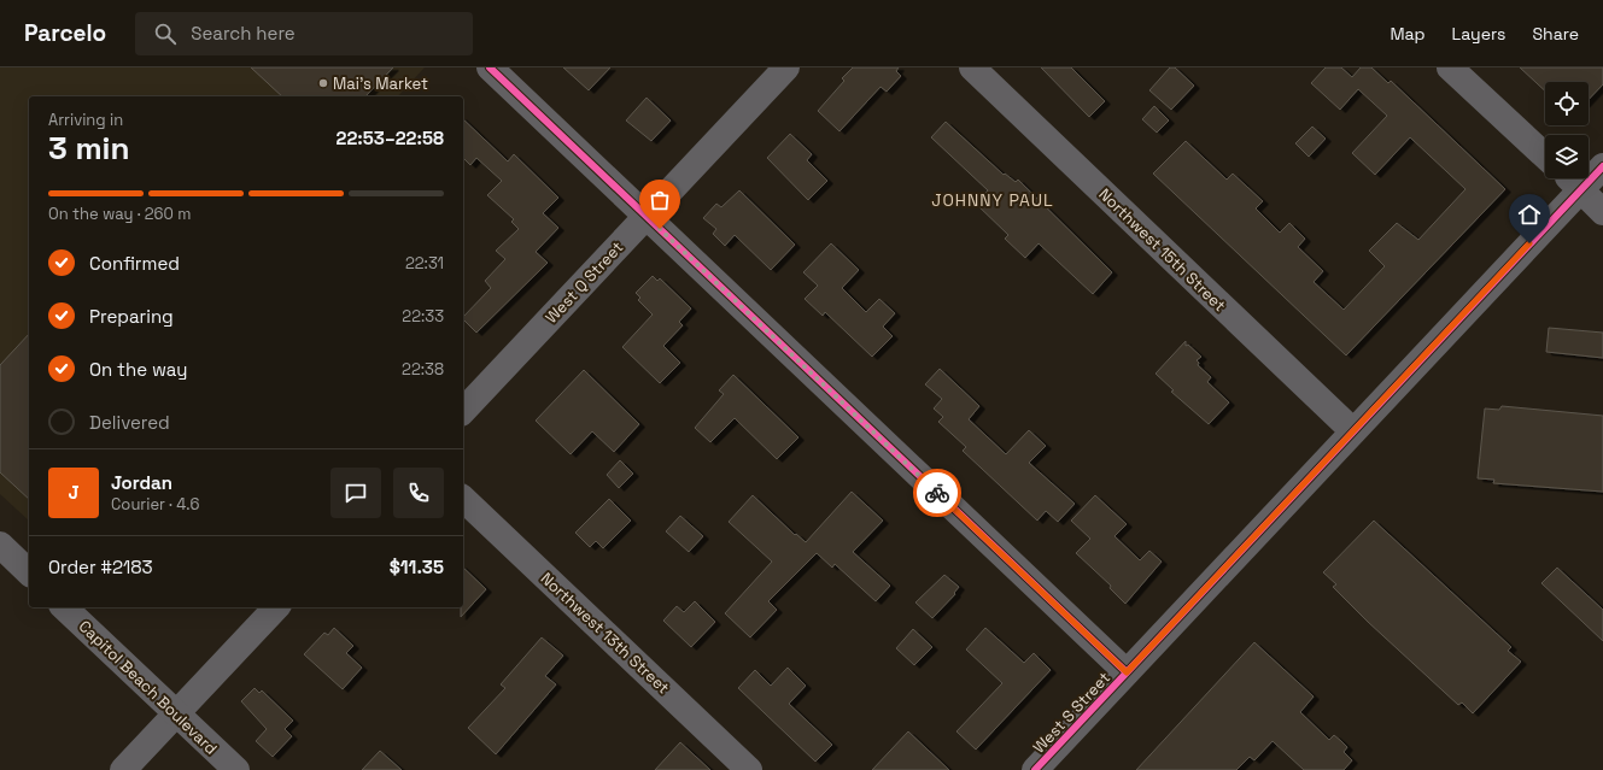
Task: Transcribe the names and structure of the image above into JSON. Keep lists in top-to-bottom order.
{
  "streets": {
    "street": [
      "Northwest 15th Street",
      "West Q Street",
      "Northwest 13th Street",
      "Capitol Beach Boulevard",
      "West S Street"
    ]
  },
  "crossings": [
    ["Northwest 15th Street", "West S Street"]
  ],
  "districts": ["JOHNNY PAUL"],
  "places": ["Mai's Market"],
  "page": {
    "header": "Parcelo",
    "search": "Search here",
    "nav": ["Map", "Layers", "Share"],
    "heading": ["3 min", "Arriving in", "22:53–22:58"],
    "panel": [
      "Jordan",
      "Courier · 4.6",
      "Order #2183",
      "$11.35"
    ],
    "bar": "On the way · 260 m",
    "list": [
      ["Confirmed", "22:31"],
      ["Preparing", "22:33"],
      ["On the way", "22:38"],
      "Delivered"
    ],
    "round": "J"
  }
}
